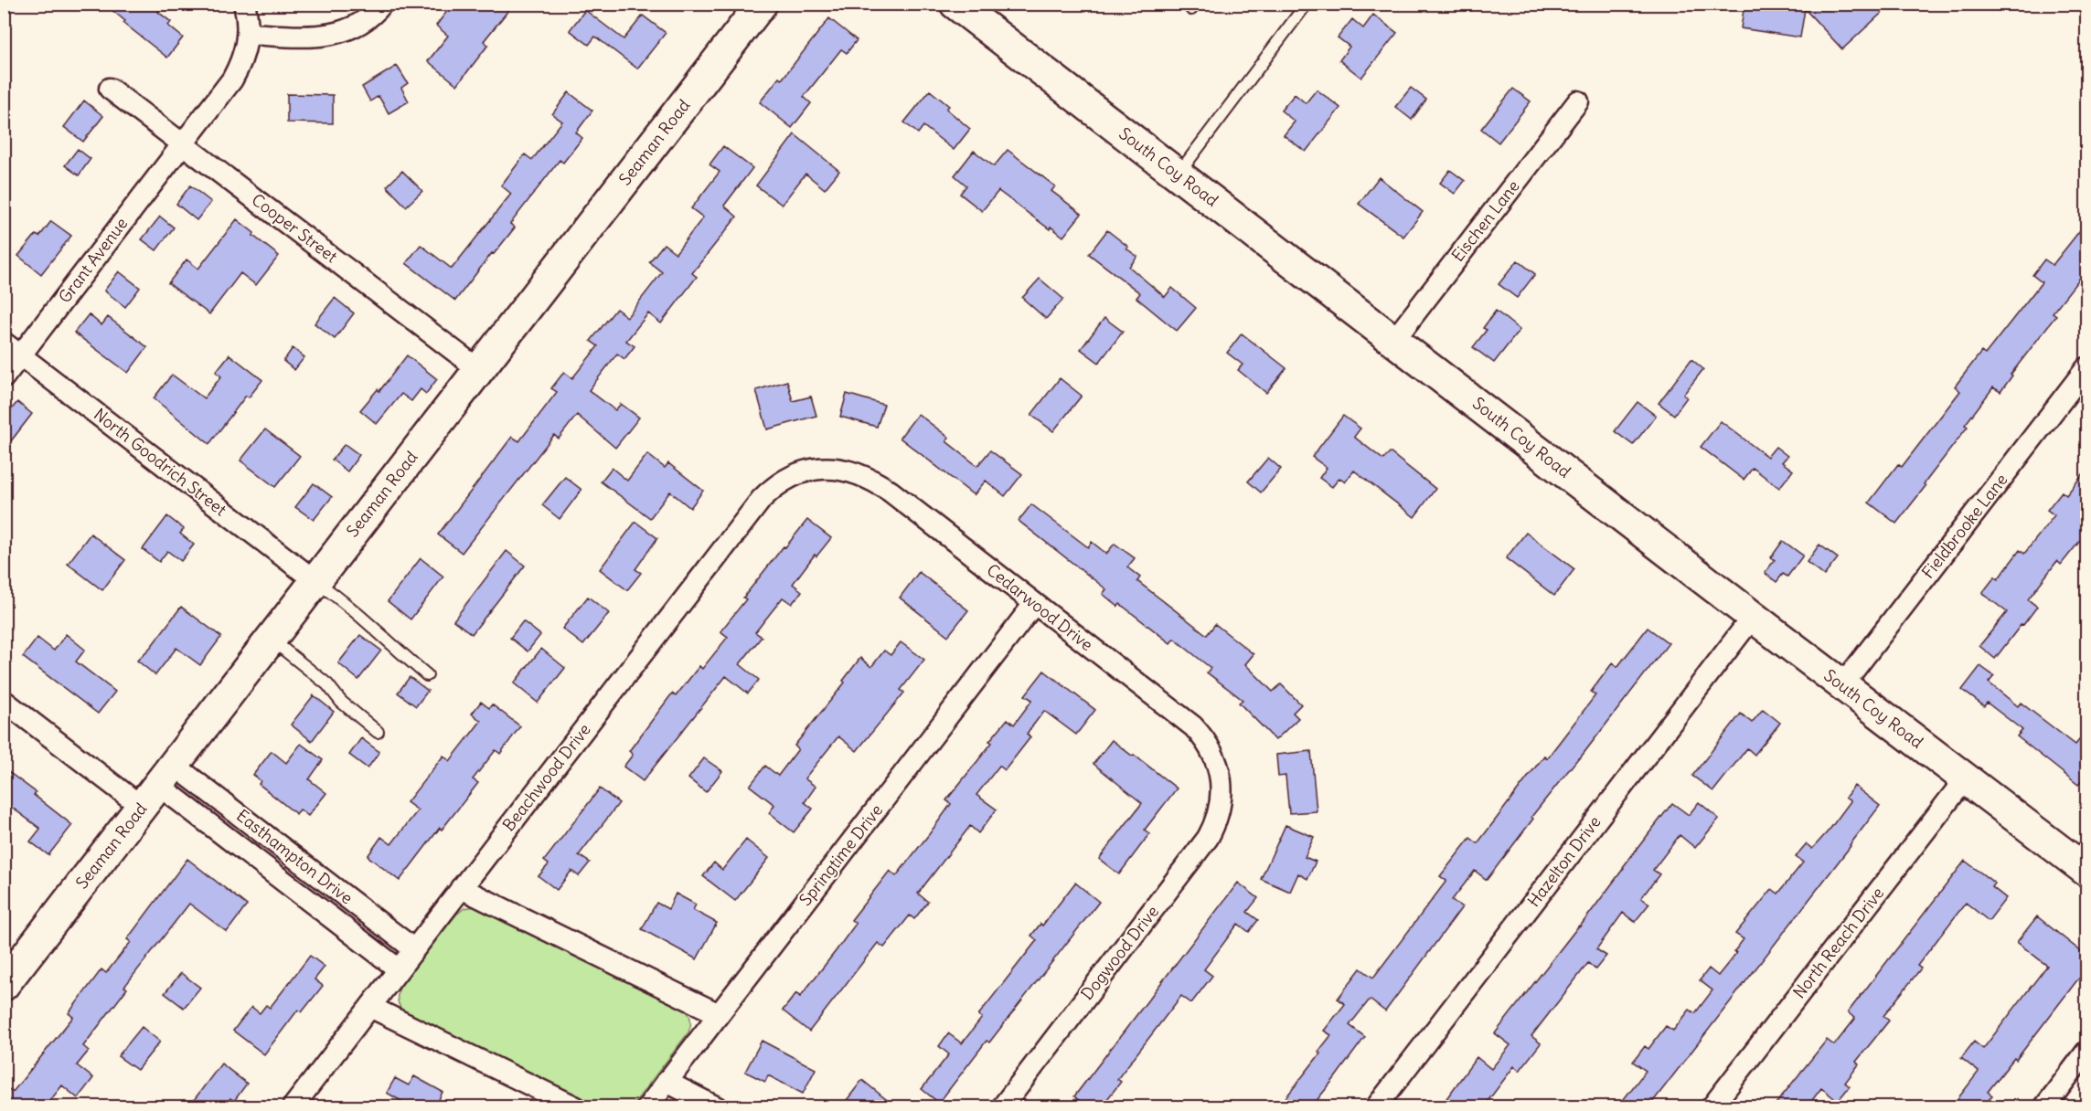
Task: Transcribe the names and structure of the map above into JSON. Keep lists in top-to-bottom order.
{
  "streets": {
    "street": [
      "Seaman Road",
      "South Coy Road",
      "Eischen Lane",
      "Cooper Street",
      "Grant Avenue",
      "North Goodrich Street",
      "Fieldbrooke Lane",
      "Cedarwood Drive",
      "Beachwood Drive",
      "Springtime Drive",
      "Easthampton Drive",
      "Hazelton Drive",
      "North Reach Drive",
      "Dogwood Drive"
    ]
  },
  "crossings": [
    ["Seaman Road", "Cooper Street"],
    ["Seaman Road", "North Goodrich Street"],
    ["Seaman Road", "Easthampton Drive"],
    ["South Coy Road", "Eischen Lane"],
    ["South Coy Road", "Fieldbrooke Lane"],
    ["South Coy Road", "Hazelton Drive"],
    ["South Coy Road", "North Reach Drive"],
    ["Cooper Street", "Grant Avenue"],
    ["Grant Avenue", "North Goodrich Street"],
    ["Cedarwood Drive", "Beachwood Drive"],
    ["Cedarwood Drive", "Springtime Drive"],
    ["Cedarwood Drive", "Dogwood Drive"],
    ["Beachwood Drive", "Easthampton Drive"]
  ]
}
